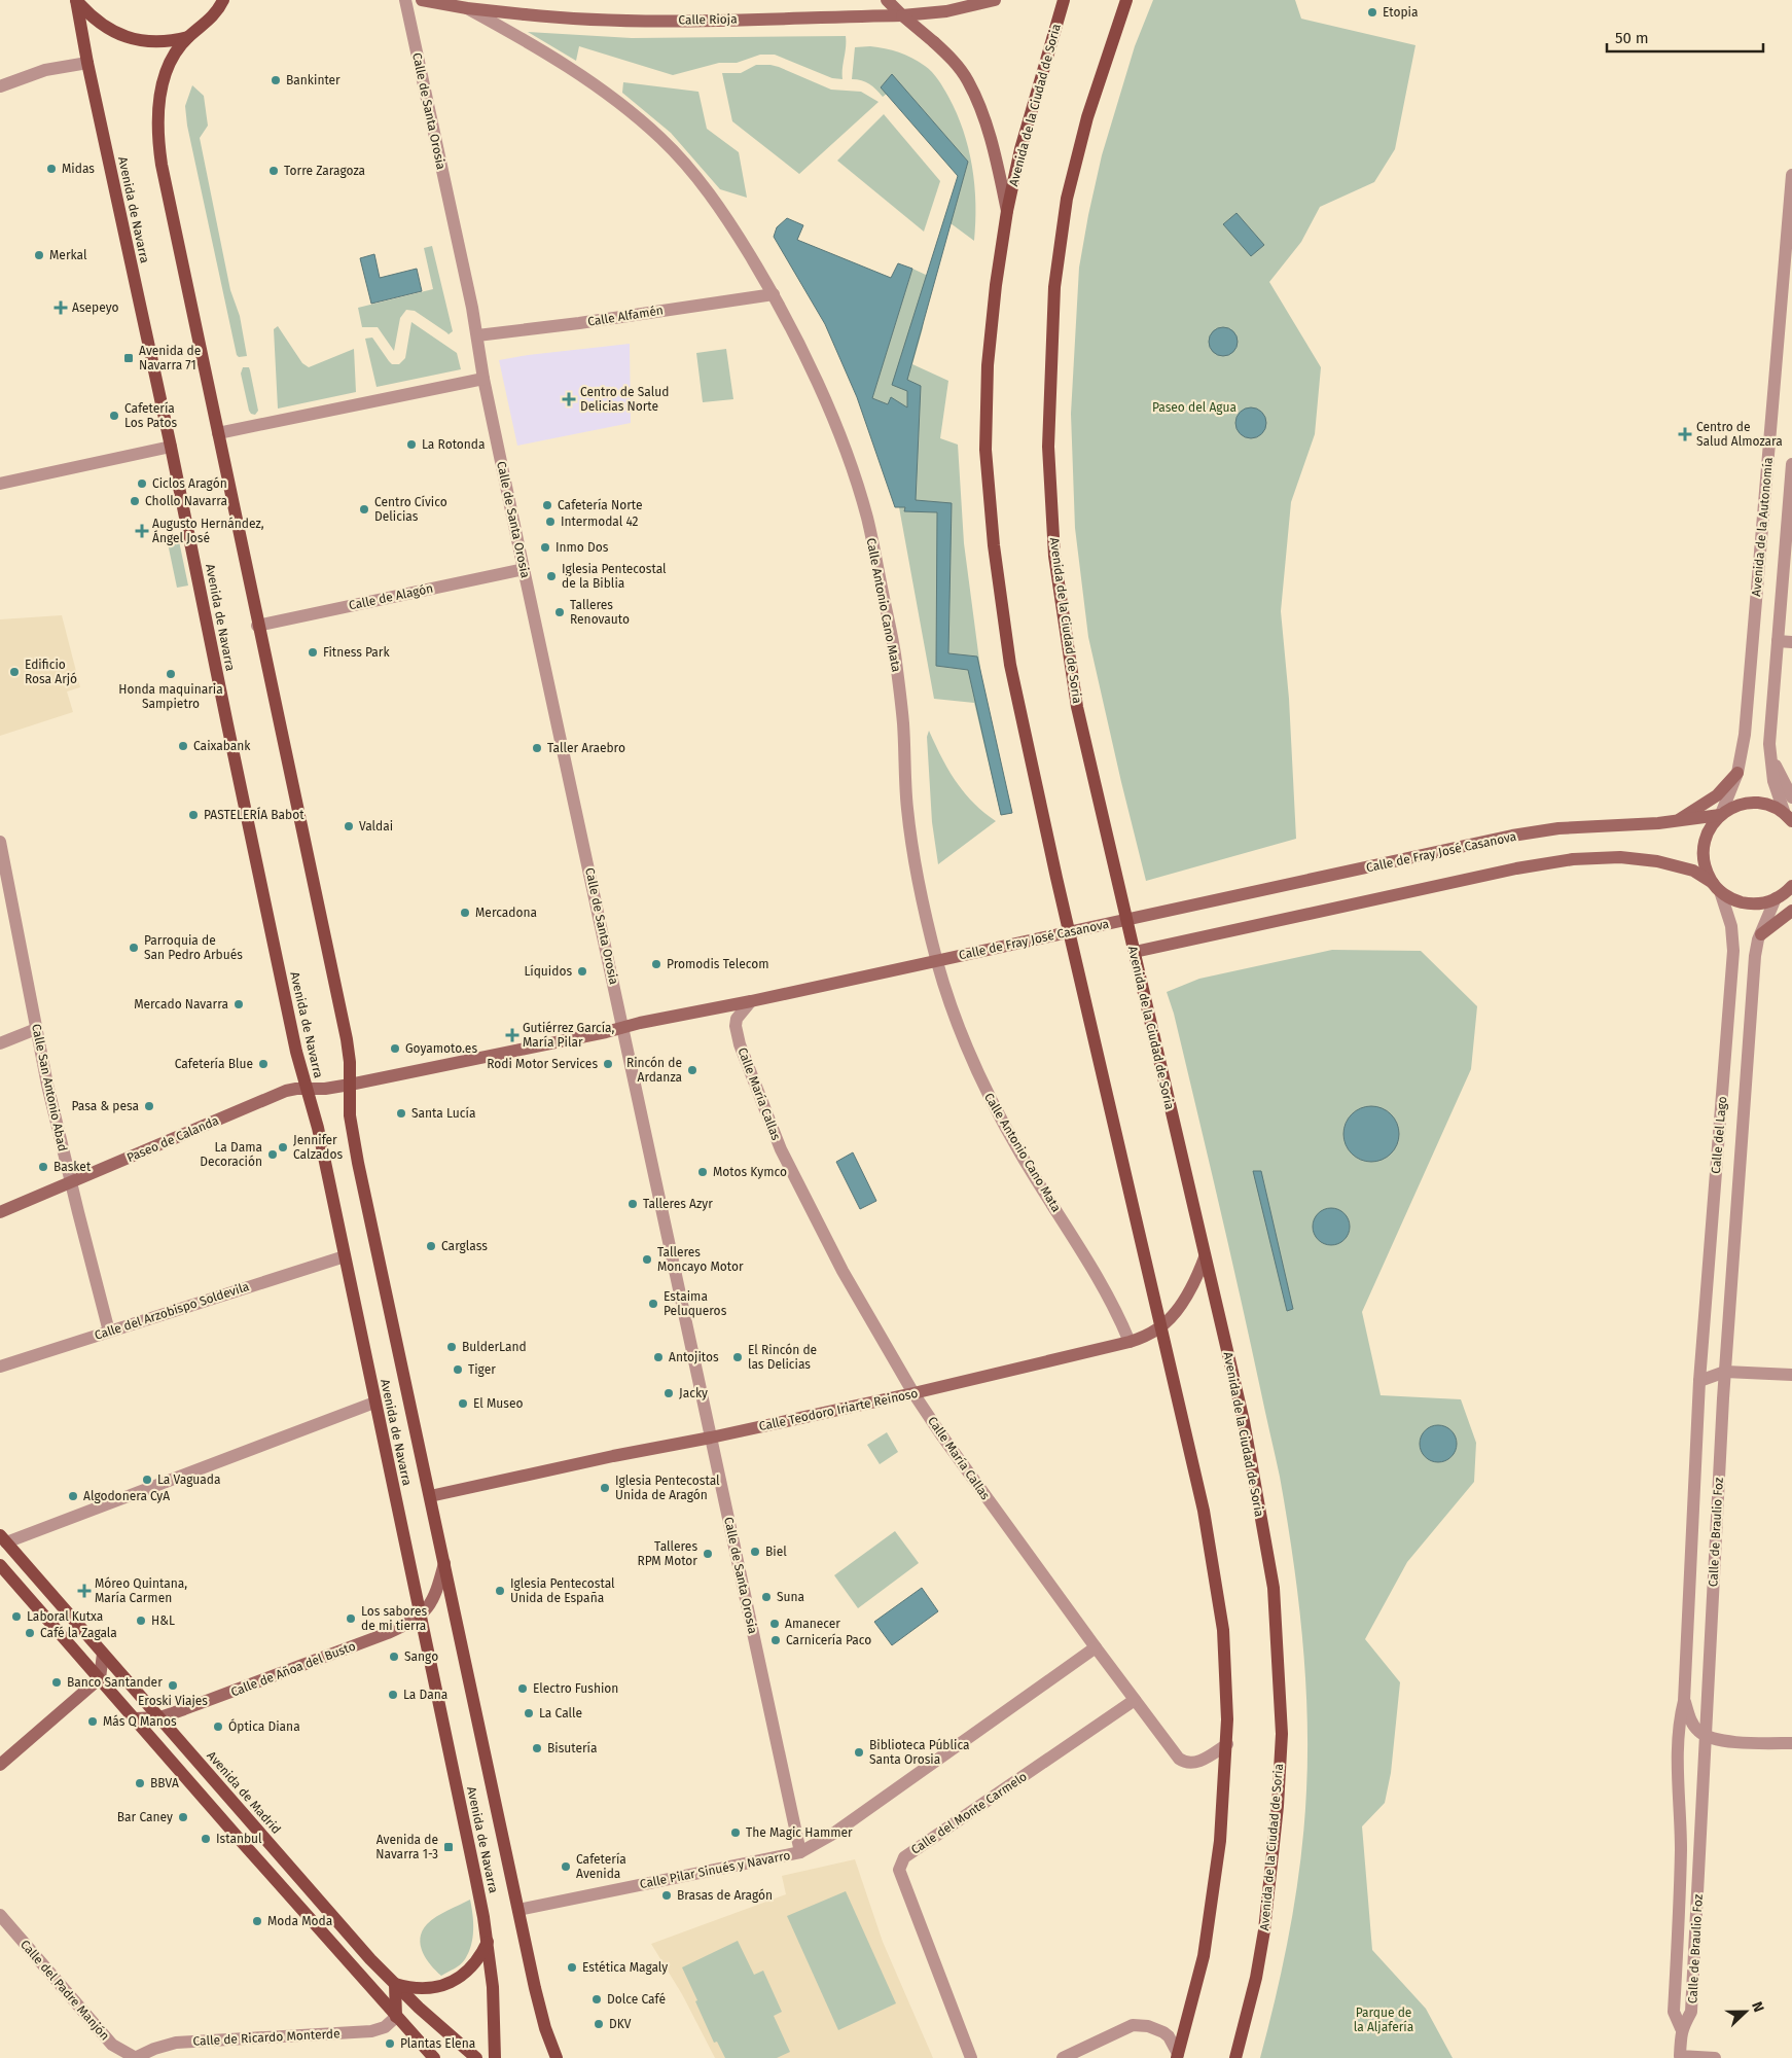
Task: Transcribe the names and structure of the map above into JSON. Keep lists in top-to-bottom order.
{
  "streets": {
    "main road": ["Avenida de la Ciudad de Soria", "Avenida de Navarra", "Avenida de Madrid"],
    "street": [
      "Calle Rioja",
      "Calle de Santa Orosia",
      "Calle Alfamén",
      "Avenida de la Autonomía",
      "Calle de Alagón",
      "Calle Antonio Cano Mata",
      "Calle de Fray José Casanova",
      "Calle San Antonio Abad",
      "Calle María Callas",
      "Calle del Lago",
      "Paseo de Calanda",
      "Calle del Arzobispo Soldevila",
      "Calle Teodoro Iriarte Reinoso",
      "Calle de Braulio Foz",
      "Calle de Añoa del Busto",
      "Calle del Monte Carmelo",
      "Calle Pilar Sinués y Navarro",
      "Calle del Padre Manjón",
      "Calle de Ricardo Monterde"
    ]
  },
  "crossings": [
    ["Calle Rioja", "Avenida de la Ciudad de Soria"],
    ["Calle Rioja", "Calle Antonio Cano Mata"],
    ["Avenida de la Ciudad de Soria", "Calle de Fray José Casanova"],
    ["Avenida de la Ciudad de Soria", "Calle María Callas"],
    ["Avenida de la Ciudad de Soria", "Calle Teodoro Iriarte Reinoso"],
    ["Calle de Santa Orosia", "Calle Alfamén"],
    ["Calle de Santa Orosia", "Calle de Alagón"],
    ["Calle de Santa Orosia", "Calle de Fray José Casanova"],
    ["Calle de Santa Orosia", "Calle Teodoro Iriarte Reinoso"],
    ["Calle de Santa Orosia", "Calle Pilar Sinués y Navarro"],
    ["Avenida de Navarra", "Calle de Alagón"],
    ["Avenida de Navarra", "Calle de Fray José Casanova"],
    ["Avenida de Navarra", "Paseo de Calanda"],
    ["Avenida de Navarra", "Calle del Arzobispo Soldevila"],
    ["Avenida de Navarra", "Calle Teodoro Iriarte Reinoso"],
    ["Avenida de Navarra", "Calle de Añoa del Busto"],
    ["Avenida de Navarra", "Calle Pilar Sinués y Navarro"],
    ["Calle Alfamén", "Calle Antonio Cano Mata"],
    ["Avenida de la Autonomía", "Calle de Fray José Casanova"],
    ["Calle Antonio Cano Mata", "Calle de Fray José Casanova"],
    ["Calle Antonio Cano Mata", "Calle Teodoro Iriarte Reinoso"],
    ["Calle de Fray José Casanova", "Calle María Callas"],
    ["Calle de Fray José Casanova", "Paseo de Calanda"],
    ["Calle San Antonio Abad", "Paseo de Calanda"],
    ["Calle San Antonio Abad", "Calle del Arzobispo Soldevila"],
    ["Calle María Callas", "Calle Teodoro Iriarte Reinoso"],
    ["Calle María Callas", "Calle del Monte Carmelo"],
    ["Calle María Callas", "Calle Pilar Sinués y Navarro"],
    ["Calle del Lago", "Calle de Braulio Foz"],
    ["Calle de Añoa del Busto", "Avenida de Madrid"],
    ["Calle del Padre Manjón", "Calle de Ricardo Monterde"]
  ],
  "parks": ["Paseo del Agua", "Parque de la Aljafería"],
  "places": {
    "other": [
      "Etopia",
      "Bankinter",
      "Midas",
      "Torre Zaragoza",
      "Merkal",
      "Cafetería Los Patos",
      "La Rotonda",
      "Ciclos Aragón",
      "Chollo Navarra",
      "Cafetería Norte",
      "Centro Cívico Delicias",
      "Intermodal 42",
      "Inmo Dos",
      "Iglesia Pentecostal de la Biblia",
      "Talleres Renovauto",
      "Fitness Park",
      "Edificio Rosa Arjó",
      "Honda maquinaria Sampietro",
      "Caixabank",
      "Taller Araebro",
      "PASTELERÍA Babot",
      "Valdai",
      "Mercadona",
      "Parroquia de San Pedro Arbués",
      "Promodis Telecom",
      "Líquidos",
      "Mercado Navarra",
      "Goyamoto.es",
      "Cafetería Blue",
      "Rodi Motor Services",
      "Rincón de Ardanza",
      "Pasa & pesa",
      "Santa Lucía",
      "Jennifer Calzados",
      "La Dama Decoración",
      "Basket",
      "Motos Kymco",
      "Talleres Azyr",
      "Carglass",
      "Talleres Moncayo Motor",
      "Estaima Peluqueros",
      "BulderLand",
      "Antojitos",
      "El Rincón de las Delicias",
      "Tiger",
      "Jacky",
      "El Museo",
      "La Vaguada",
      "Iglesia Pentecostal Unida de Aragón",
      "Algodonera CyA",
      "Biel",
      "Talleres RPM Motor",
      "Iglesia Pentecostal Unida de España",
      "Suna",
      "Laboral Kutxa",
      "Los sabores de mi tierra",
      "H&L",
      "Amanecer",
      "Café la Zagala",
      "Carnicería Paco",
      "Sango",
      "Banco Santander",
      "Eroski Viajes",
      "Electro Fushion",
      "La Dana",
      "La Calle",
      "Más Q Manos",
      "Óptica Diana",
      "Bisutería",
      "Biblioteca Pública Santa Orosia",
      "BBVA",
      "Bar Caney",
      "The Magic Hammer",
      "Istanbul",
      "Cafetería Avenida",
      "Brasas de Aragón",
      "Moda Moda",
      "Estética Magaly",
      "Dolce Café",
      "DKV",
      "Plantas Elena"
    ],
    "health": [
      "Asepeyo",
      "Centro de Salud Delicias Norte",
      "Centro de Salud Almozara",
      "Augusto Hernández, Ángel José",
      "Gutiérrez García, María Pilar",
      "Móreo Quintana, María Carmen"
    ],
    "transit": ["Avenida de Navarra 71", "Avenida de Navarra 1-3"]
  },
  "scale_bar": "50 m",
  "north": "right"
}
